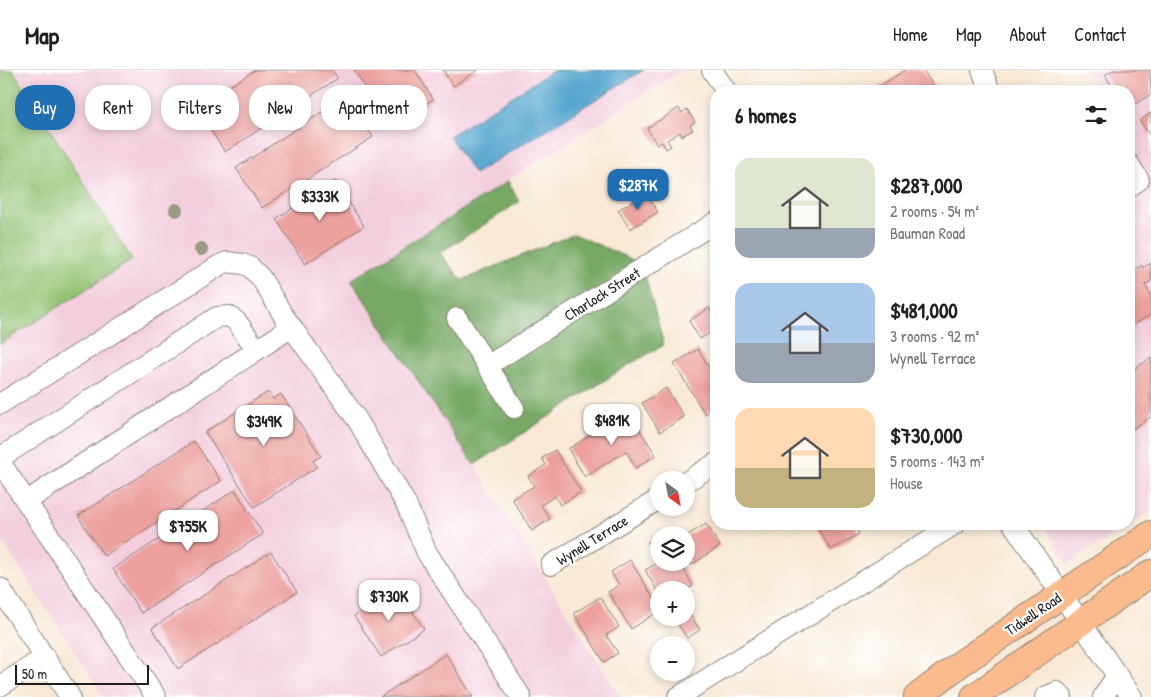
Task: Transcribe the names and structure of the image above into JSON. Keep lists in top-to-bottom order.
{
  "streets": {
    "main road": ["Tidwell Road"],
    "street": ["Charlock Street", "Wynell Terrace"]
  },
  "scale_bar": "50 m",
  "north": "bottom right",
  "page": {
    "header": "Map",
    "nav": [
      "Home",
      "Map",
      "About",
      "Contact"
    ],
    "chip": [
      "Buy",
      "Rent",
      "Filters",
      "New",
      "Apartment"
    ],
    "heading": "6 homes",
    "list": [
      {
        "name": "$287,000",
        "note": "2 rooms · 54 m² · Bauman Road"
      },
      {
        "name": "$481,000",
        "note": "3 rooms · 92 m² · Wynell Terrace"
      },
      {
        "name": "$730,000",
        "note": "5 rooms · 143 m² · House"
      }
    ],
    "price": [
      "$287K",
      "$333K",
      "$481K",
      "$349K",
      "$755K",
      "$730K"
    ],
    "map_buttons": ["+", "−"],
    "scale": "50 m"
  }
}
